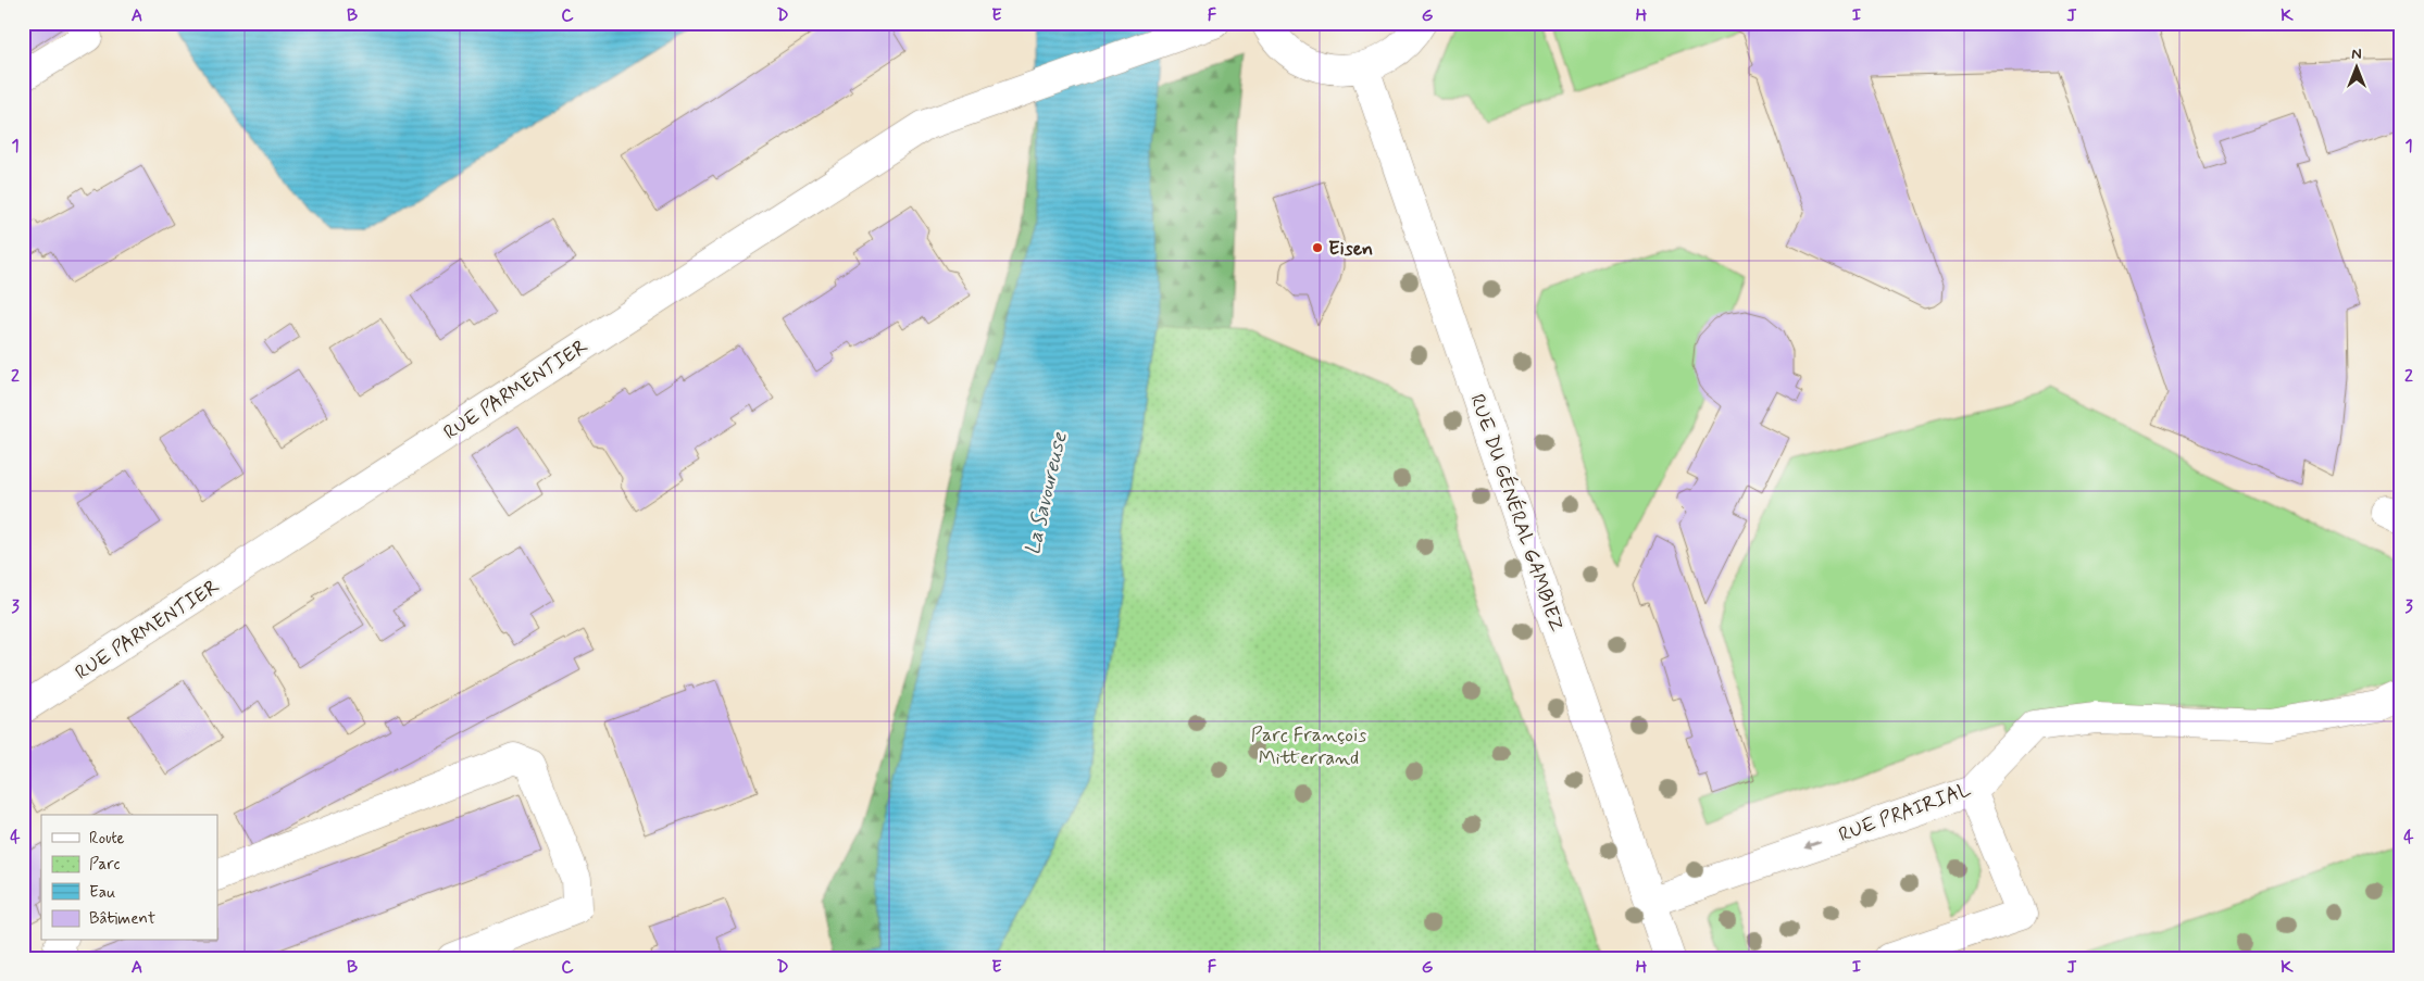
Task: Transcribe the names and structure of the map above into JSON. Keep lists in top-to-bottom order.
{
  "streets": {
    "street": ["RUE PARMENTIER", "RUE DU GÉNÉRAL GAMBIEZ", "RUE PRAIRIAL"]
  },
  "crossings": [
    ["RUE DU GÉNÉRAL GAMBIEZ", "RUE PRAIRIAL"]
  ],
  "one_way": ["RUE PRAIRIAL"],
  "water": ["La Savoureuse"],
  "parks": ["Parc François Mitterrand"],
  "places": ["Eisen"],
  "legend": [
    "Route",
    "Parc",
    "Eau",
    "Bâtiment"
  ],
  "north": "top",
  "grid": {
    "columns": [
      "A",
      "B",
      "C",
      "D",
      "E",
      "F",
      "G",
      "H",
      "I",
      "J",
      "K"
    ],
    "rows": [
      "1",
      "2",
      "3",
      "4"
    ]
  }
}
